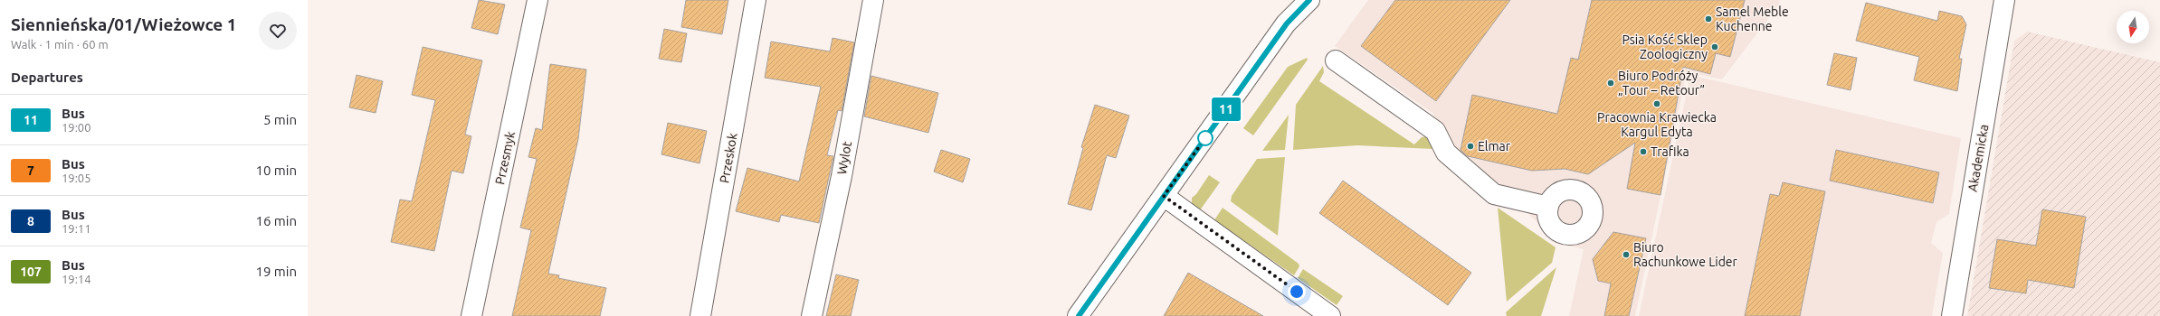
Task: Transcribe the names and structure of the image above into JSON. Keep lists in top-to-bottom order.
{
  "streets": {
    "street": [
      "Przesmyk",
      "Przeskok",
      "Wylot",
      "Akademicka"
    ]
  },
  "places": [
    "Samel Meble Kuchenne",
    "Psia Kość Sklep Zoologiczny",
    "Biuro Podróży „Tour – Retour”",
    "Pracownia Krawiecka Kargul Edyta",
    "Elmar",
    "Trafika",
    "Biuro Rachunkowe Lider"
  ],
  "lines": ["bus line 11"],
  "north": "bottom",
  "page": {
    "heading": [
      ["Siennieńska/01/Wieżowce 1", "Walk · 1 min · 60 m"],
      "Departures"
    ],
    "on_map": "11",
    "list": [
      {
        "mark": "11",
        "name": "Bus",
        "note": "19:00",
        "value": "5 min"
      },
      {
        "mark": "7",
        "name": "Bus",
        "note": "19:05",
        "value": "10 min"
      },
      {
        "mark": "8",
        "name": "Bus",
        "note": "19:11",
        "value": "16 min"
      },
      {
        "mark": "107",
        "name": "Bus",
        "note": "19:14",
        "value": "19 min"
      }
    ]
  }
}
